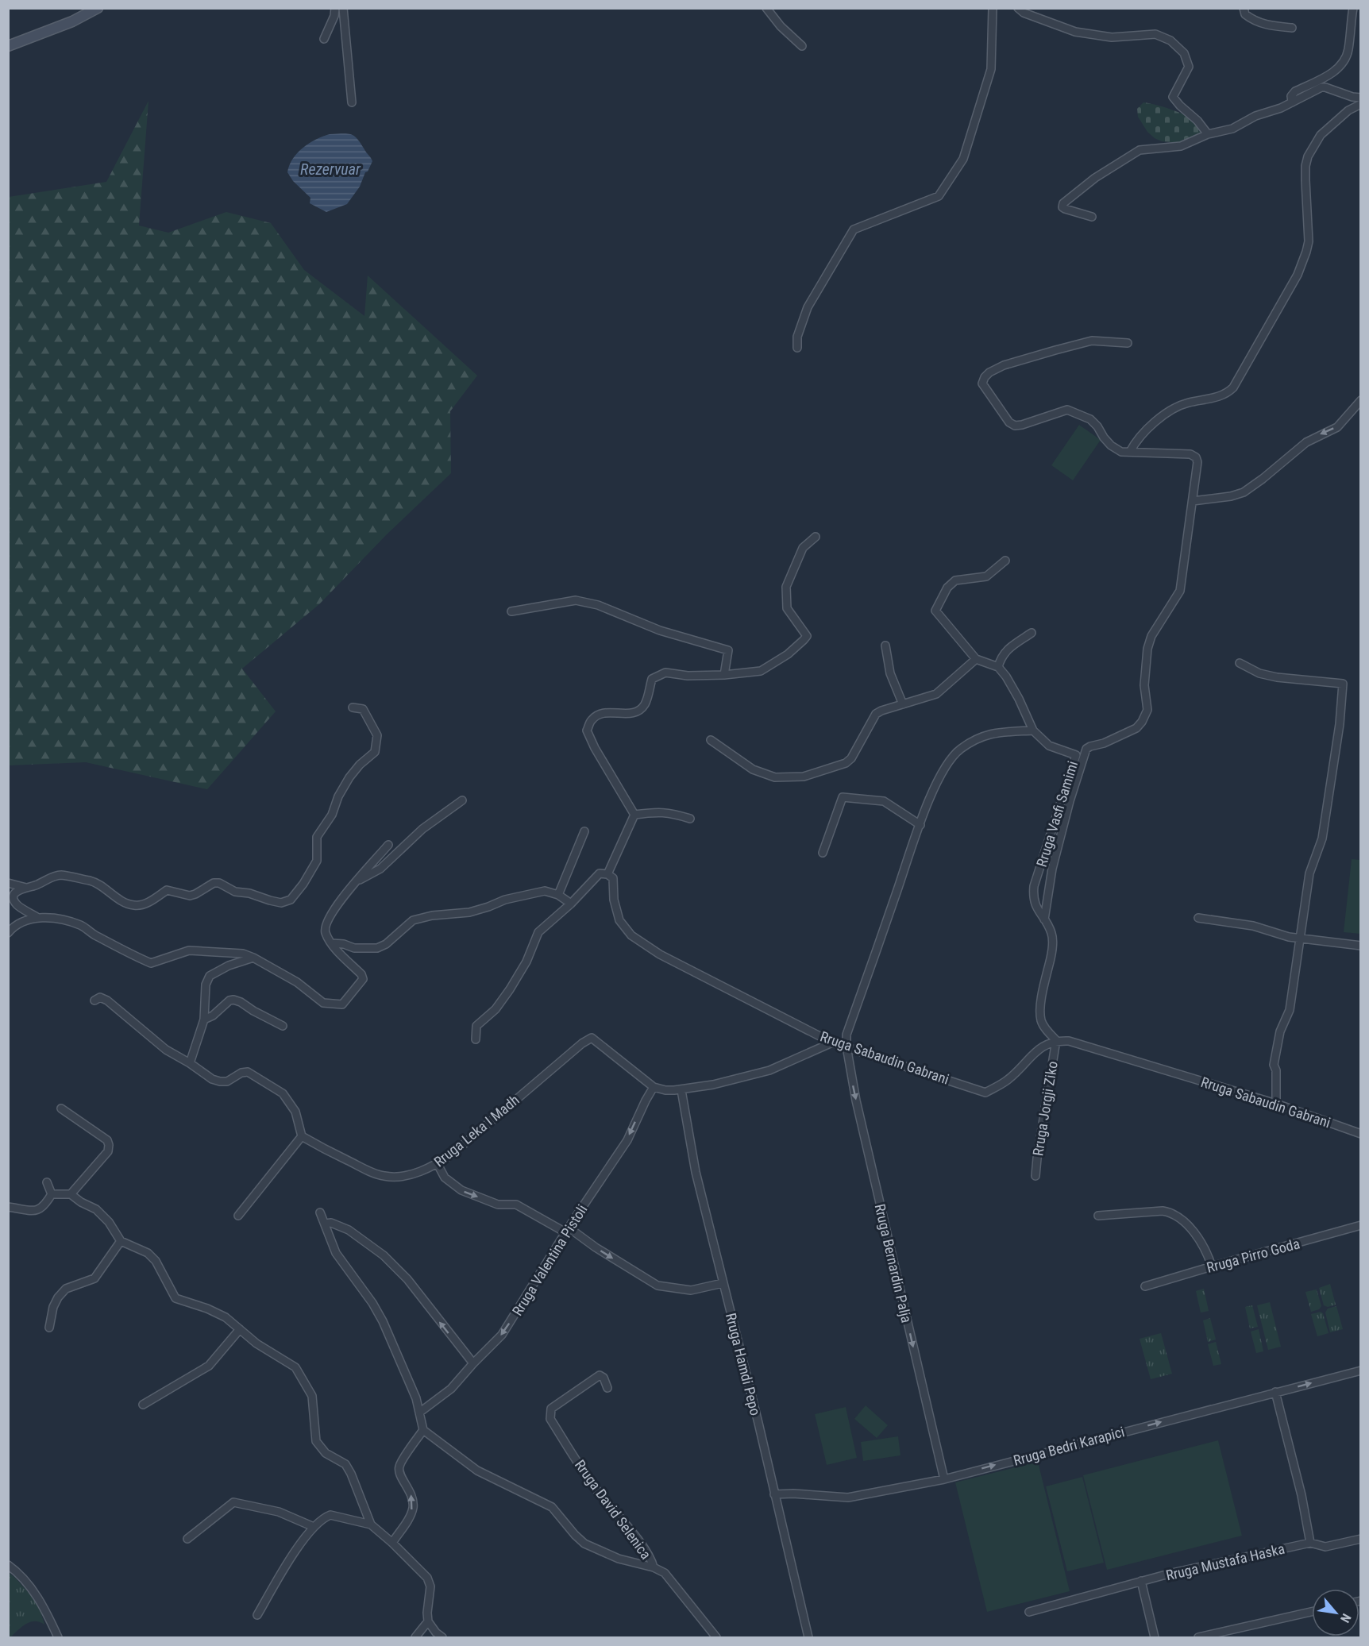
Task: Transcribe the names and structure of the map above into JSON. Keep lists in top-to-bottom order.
{
  "streets": {
    "street": [
      "Rruga Vasfi Samimi",
      "Rruga Sabaudin Gabrani",
      "Rruga Jorgji Ziko",
      "Rruga Leka I Madh",
      "Rruga Pirro Goda",
      "Rruga Valentina Pistoli",
      "Rruga Bernardin Palja",
      "Rruga Hamdi Pepo",
      "Rruga Bedri Karapici",
      "Rruga David Selenica",
      "Rruga Mustafa Haska"
    ]
  },
  "crossings": [
    ["Rruga Sabaudin Gabrani", "Rruga Jorgji Ziko"],
    ["Rruga Sabaudin Gabrani", "Rruga Bernardin Palja"],
    ["Rruga Leka I Madh", "Rruga Valentina Pistoli"],
    ["Rruga Bernardin Palja", "Rruga Bedri Karapici"],
    ["Rruga Hamdi Pepo", "Rruga Bedri Karapici"]
  ],
  "one_way": ["Rruga Valentina Pistoli", "Rruga Bernardin Palja", "Rruga Bedri Karapici"],
  "water": ["Rezervuar"],
  "north": "bottom right"
}
